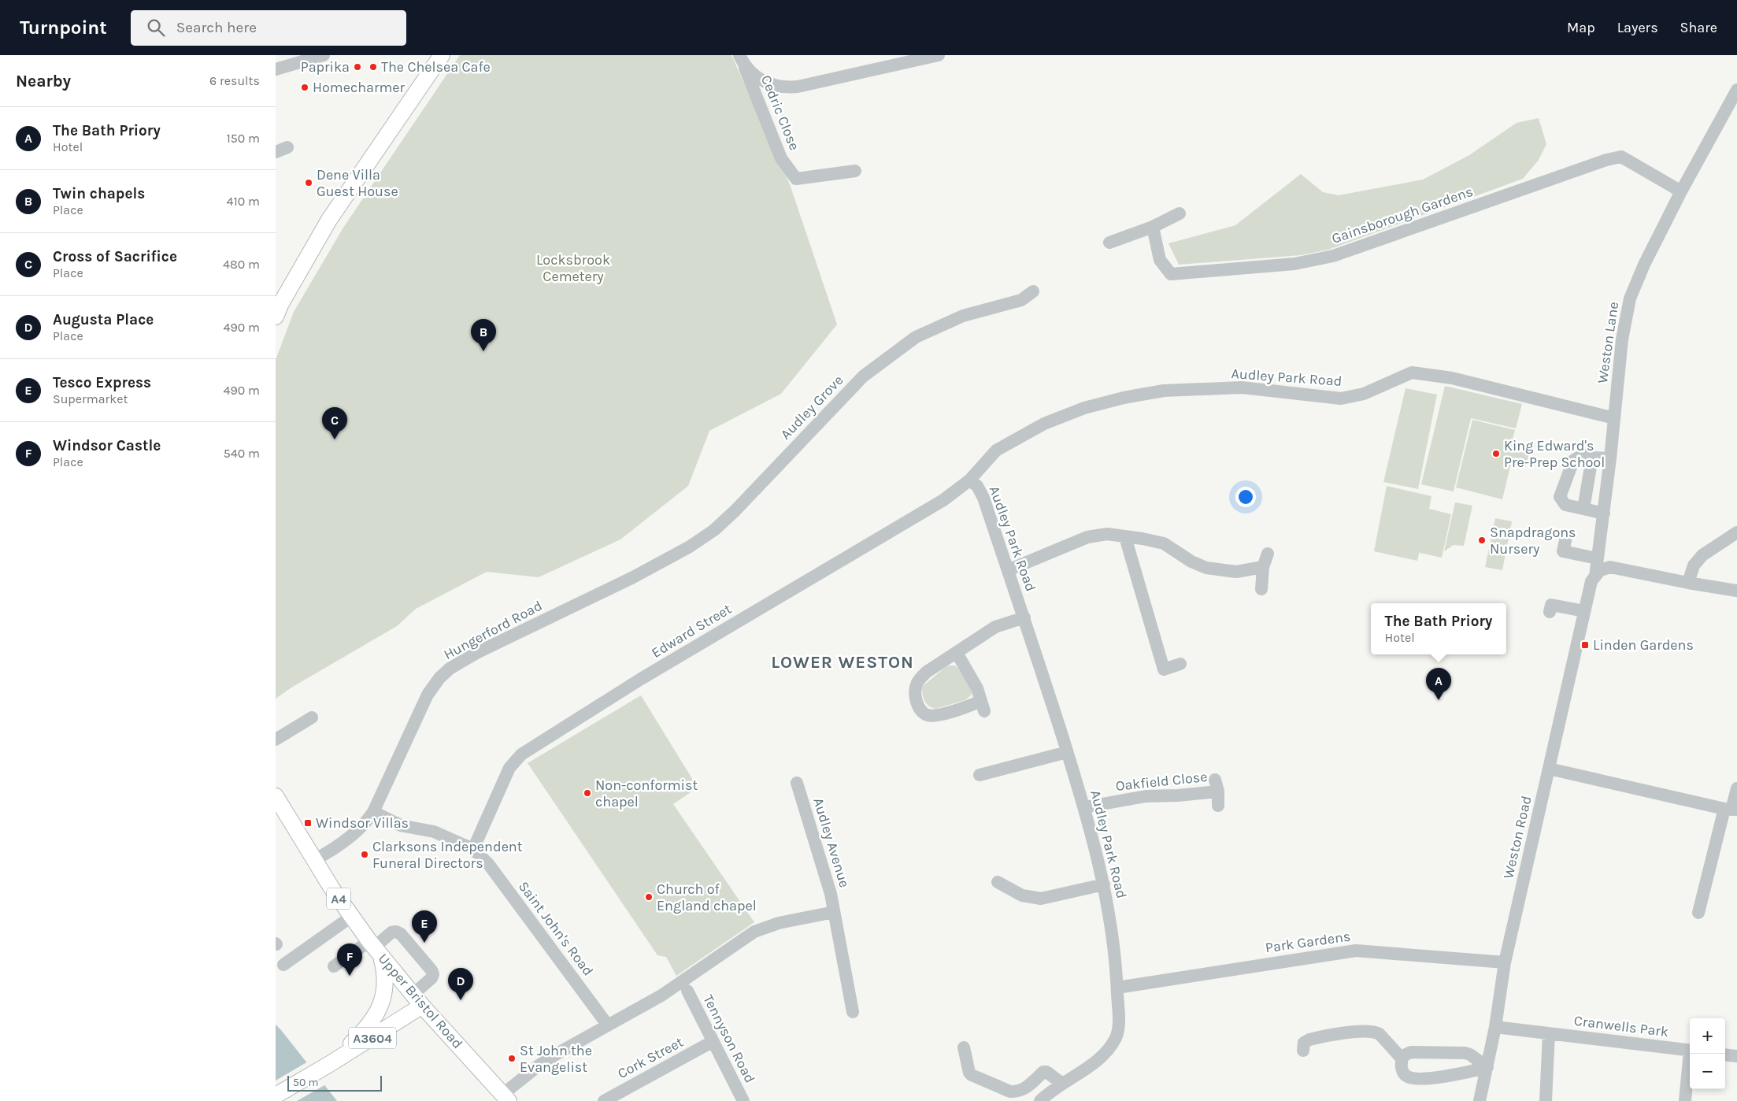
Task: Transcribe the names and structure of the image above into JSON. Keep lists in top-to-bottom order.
{
  "streets": {
    "main road": ["A4", "Upper Bristol Road", "A3604"],
    "street": [
      "Cedric Close",
      "Gainsborough Gardens",
      "Weston Lane",
      "Audley Park Road",
      "Audley Grove",
      "Hungerford Road",
      "Edward Street",
      "Oakfield Close",
      "Weston Road",
      "Audley Avenue",
      "Saint John's Road",
      "Park Gardens",
      "Cranwells Park",
      "Tennyson Road",
      "Cork Street"
    ]
  },
  "crossings": [
    ["Gainsborough Gardens", "Weston Lane"],
    ["Weston Lane", "Audley Park Road"],
    ["Weston Lane", "Weston Road"],
    ["Audley Park Road", "Edward Street"],
    ["Audley Park Road", "Oakfield Close"],
    ["Audley Park Road", "Park Gardens"],
    ["Audley Grove", "Hungerford Road"],
    ["Hungerford Road", "Saint John's Road"],
    ["Edward Street", "Saint John's Road"],
    ["Weston Road", "Park Gardens"],
    ["Weston Road", "Cranwells Park"],
    ["Upper Bristol Road", "A3604"],
    ["Tennyson Road", "Cork Street"]
  ],
  "districts": ["LOWER WESTON"],
  "parks": ["Locksbrook Cemetery"],
  "places": {
    "other": [
      "Paprika",
      "The Chelsea Cafe",
      "Homecharmer",
      "Dene Villa Guest House",
      "King Edward's Pre-Prep School",
      "Snapdragons Nursery",
      "Non-conformist chapel",
      "Clarksons Independent Funeral Directors",
      "Church of England chapel",
      "St John the Evangelist"
    ],
    "transit": ["Linden Gardens", "Windsor Villas"]
  },
  "scale_bar": "50 m",
  "page": {
    "header": "Turnpoint",
    "search": "Search here",
    "nav": ["Map", "Layers", "Share"],
    "heading": ["Nearby", "6 results"],
    "list": [
      {
        "mark": "A",
        "name": "The Bath Priory",
        "note": "Hotel",
        "value": "150 m"
      },
      {
        "mark": "B",
        "name": "Twin chapels",
        "note": "Place",
        "value": "410 m"
      },
      {
        "mark": "C",
        "name": "Cross of Sacrifice",
        "note": "Place",
        "value": "480 m"
      },
      {
        "mark": "D",
        "name": "Augusta Place",
        "note": "Place",
        "value": "490 m"
      },
      {
        "mark": "E",
        "name": "Tesco Express",
        "note": "Supermarket",
        "value": "490 m"
      },
      {
        "mark": "F",
        "name": "Windsor Castle",
        "note": "Place",
        "value": "540 m"
      }
    ],
    "pins": [
      "B",
      "C",
      "A",
      "E",
      "F",
      "D"
    ],
    "popup": ["The Bath Priory", "Hotel"],
    "map_buttons": ["+", "−"],
    "scale": "50 m"
  }
}
